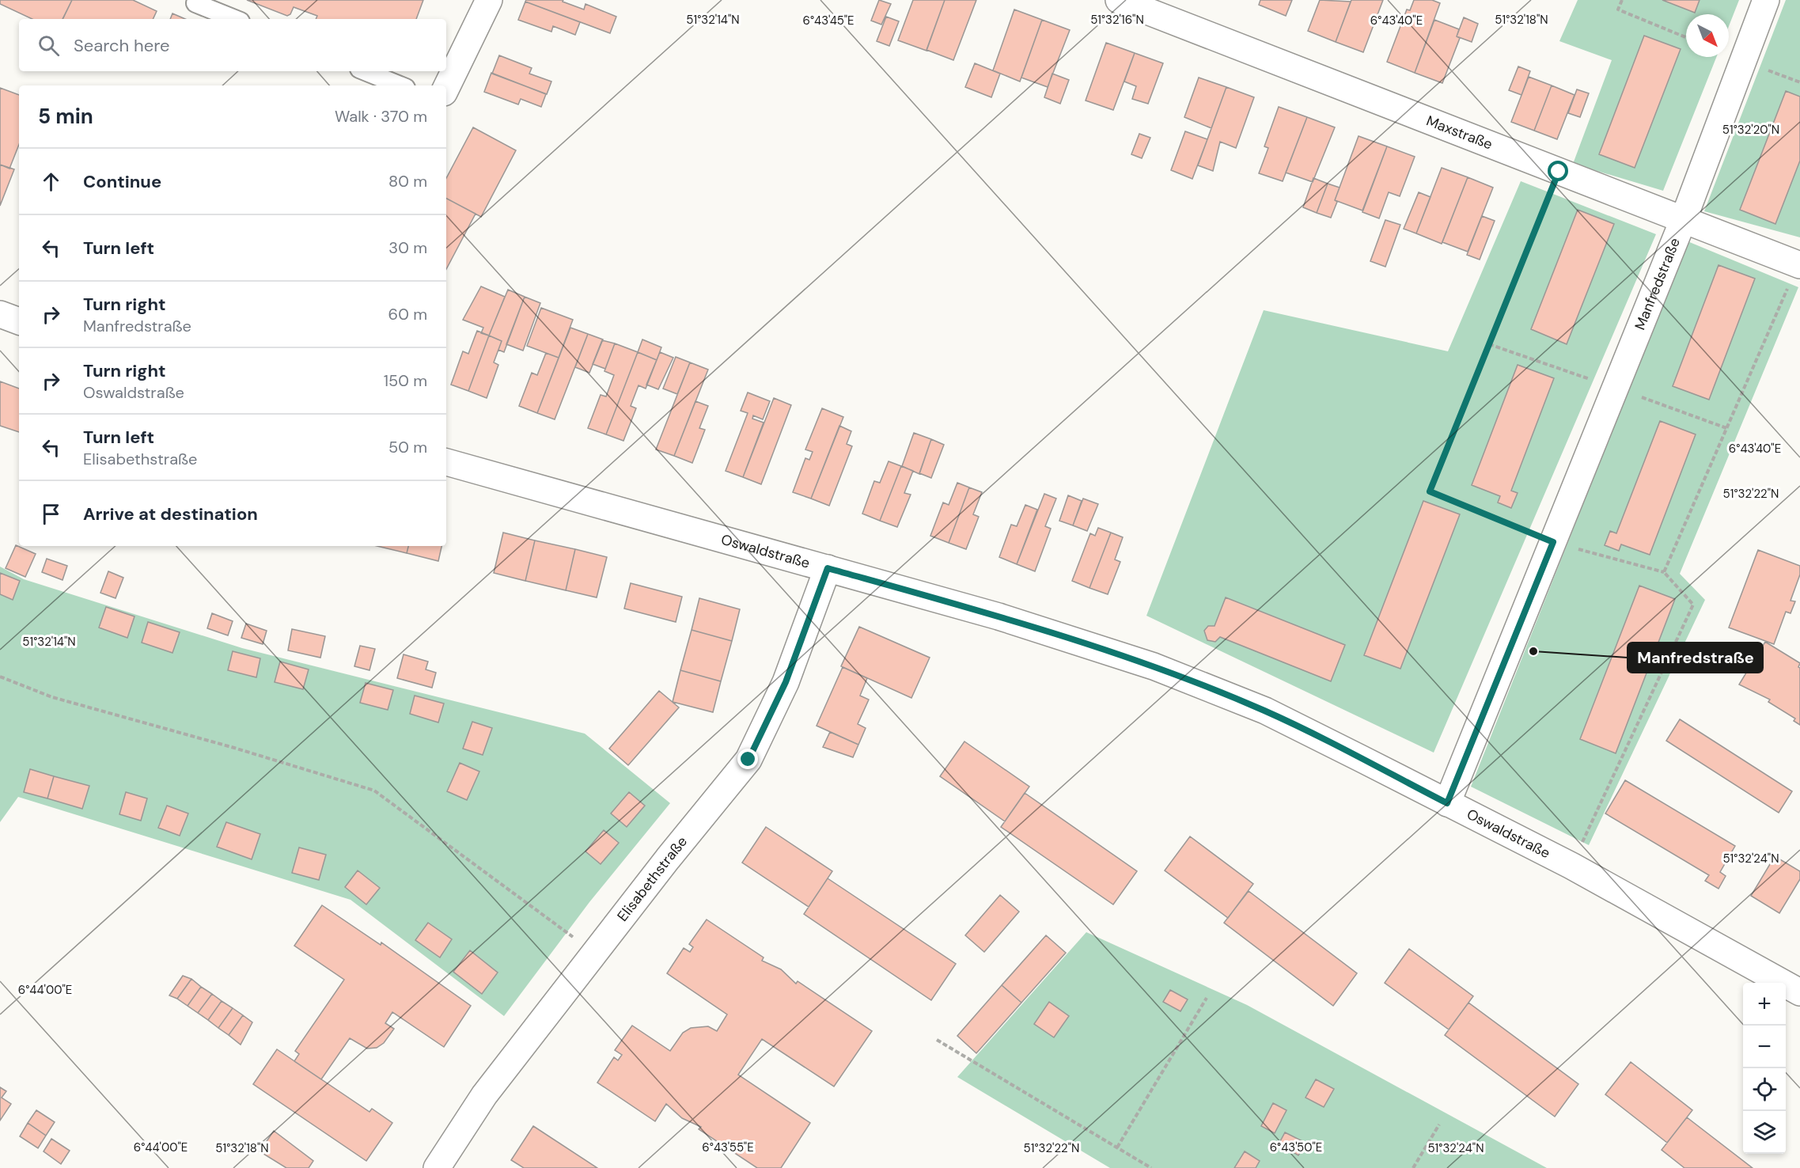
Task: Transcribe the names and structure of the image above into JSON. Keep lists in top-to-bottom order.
{
  "streets": {
    "street": [
      "Maxstraße",
      "Manfredstraße",
      "Oswaldstraße",
      "Elisabethstraße"
    ]
  },
  "crossings": [
    ["Maxstraße", "Manfredstraße"],
    ["Manfredstraße", "Oswaldstraße"],
    ["Oswaldstraße", "Elisabethstraße"]
  ],
  "places": ["Manfredstraße"],
  "north": "bottom right",
  "page": {
    "search": "Search here",
    "heading": ["5 min", "Walk · 370 m"],
    "list": [
      ["Continue", "80 m"],
      ["Turn left", "30 m"],
      ["Turn right", "Manfredstraße", "60 m"],
      ["Turn right", "Oswaldstraße", "150 m"],
      ["Turn left", "Elisabethstraße", "50 m"],
      "Arrive at destination"
    ],
    "map_buttons": ["+", "−"]
  },
  "coordinates": [
    "51°32'14\"N",
    "51°32'16\"N",
    "51°32'18\"N",
    "6°43'45\"E",
    "6°43'40\"E",
    "51°32'20\"N",
    "51°32'22\"N",
    "51°32'24\"N",
    "6°44'00\"E",
    "6°43'55\"E",
    "6°43'50\"E"
  ]
}
